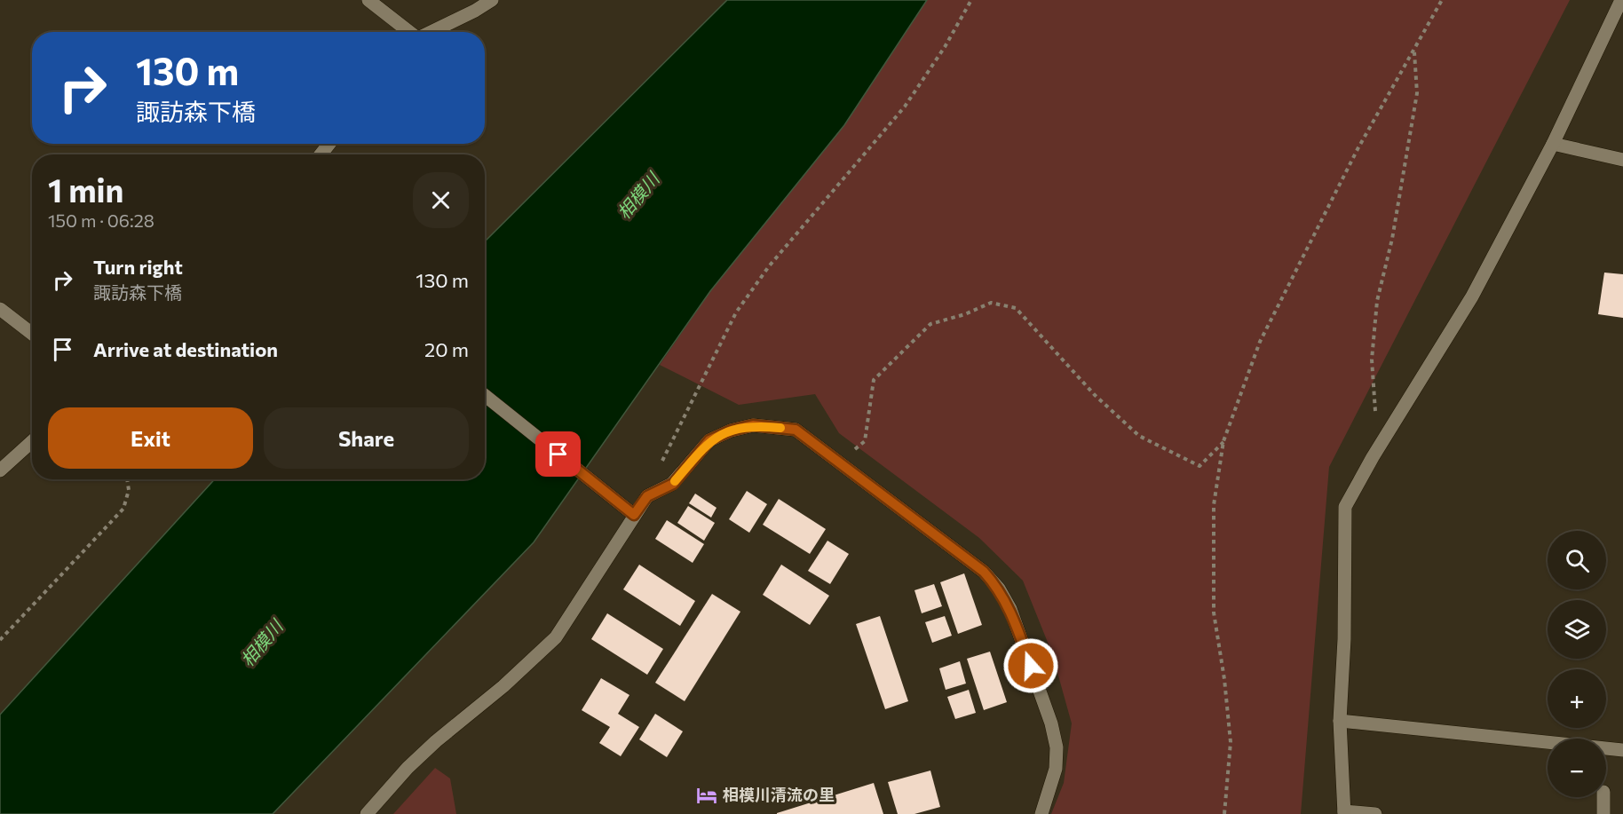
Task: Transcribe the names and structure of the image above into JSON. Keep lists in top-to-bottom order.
{
  "water": ["相模川"],
  "places": {
    "hotel": ["相模川清流の里"]
  },
  "page": {
    "turn": ["130 m", "諏訪森下橋"],
    "heading": ["1 min", "150 m · 06:28"],
    "list": [
      {
        "name": "Turn right",
        "note": "諏訪森下橋",
        "value": "130 m"
      },
      {
        "name": "Arrive at destination",
        "value": "20 m"
      }
    ],
    "buttons": ["Exit", "Share"],
    "map_buttons": ["+", "−"]
  }
}
